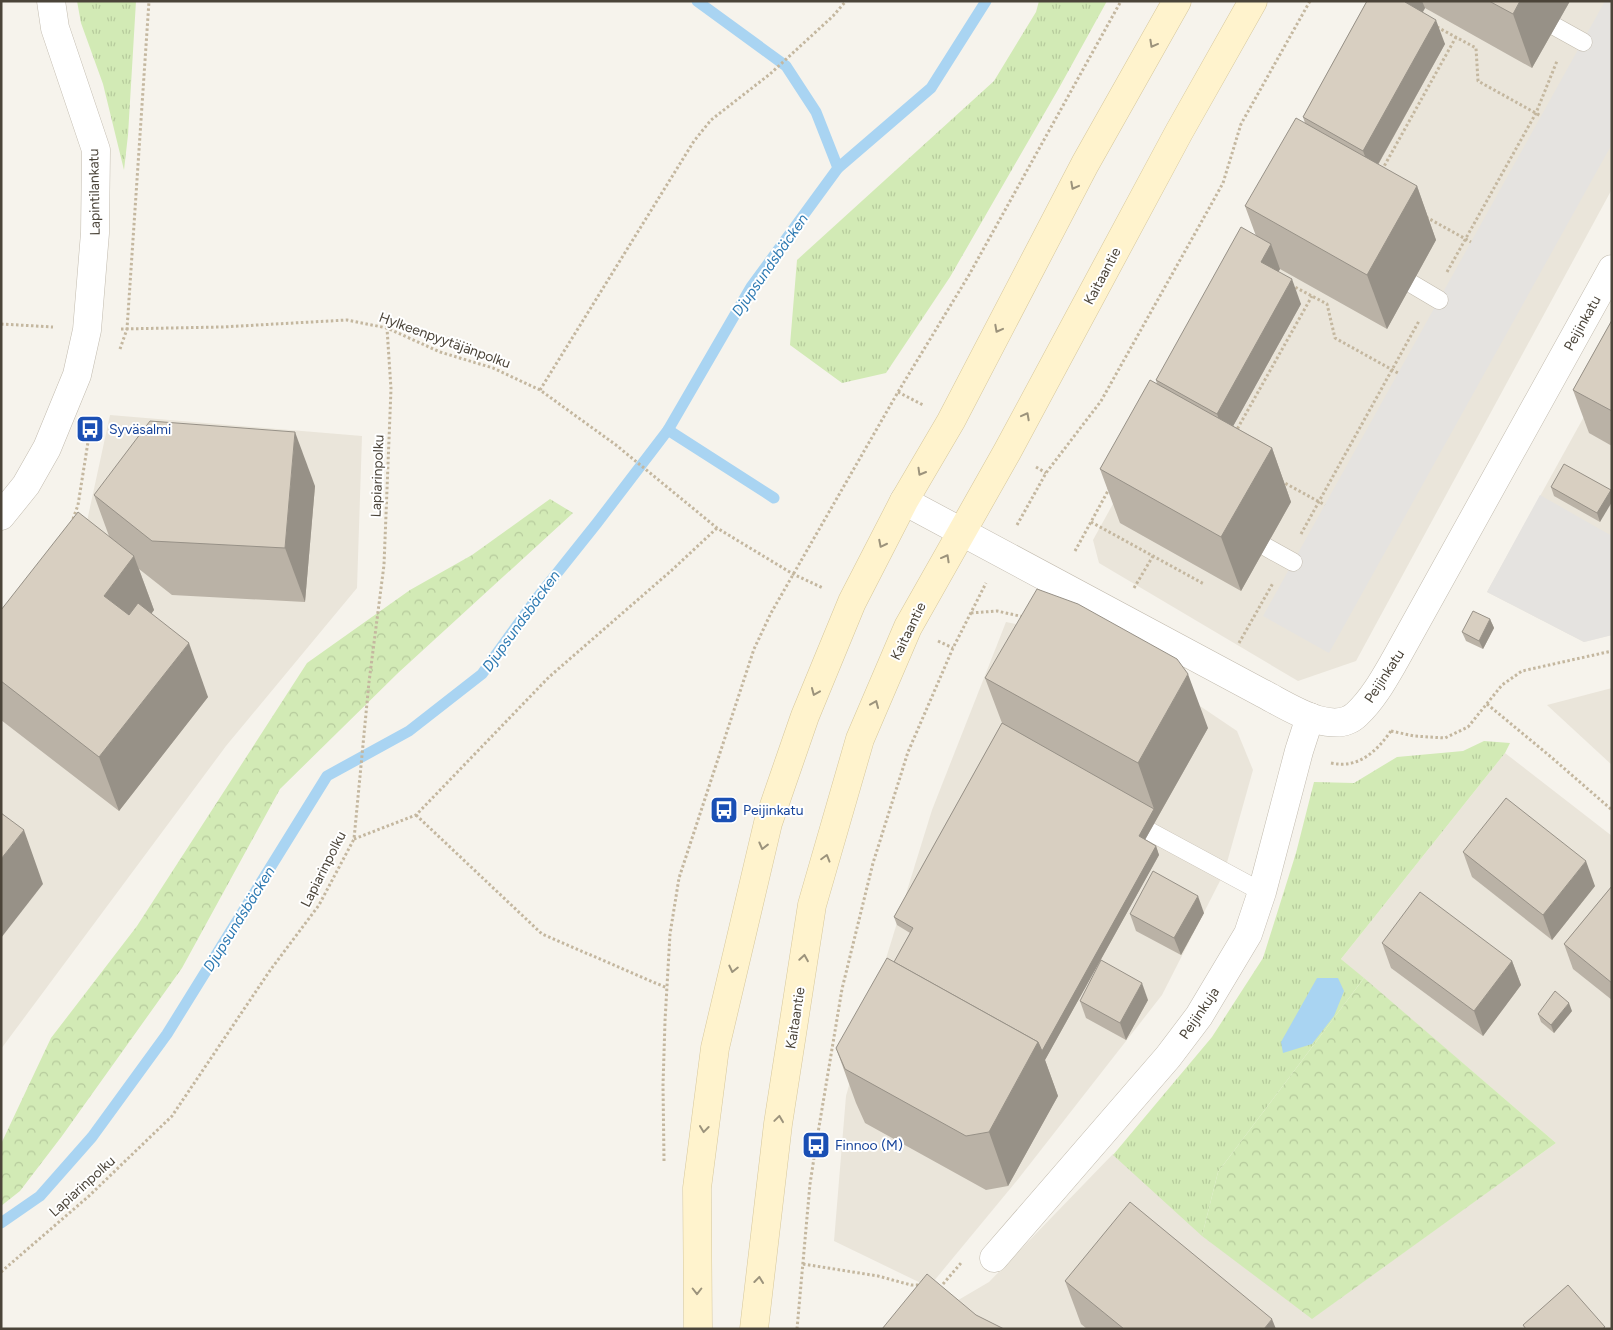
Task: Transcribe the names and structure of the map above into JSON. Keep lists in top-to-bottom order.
{
  "streets": {
    "main road": ["Kaitaantie"],
    "street": ["Lapintilankatu", "Peijinkatu", "Peijinkuja"],
    "path": ["Hylkeenpyytäjänpolku", "Lapiarinpolku"]
  },
  "crossings": [
    ["Kaitaantie", "Peijinkatu"],
    ["Peijinkatu", "Peijinkuja"],
    ["Hylkeenpyytäjänpolku", "Lapiarinpolku"]
  ],
  "water": ["Djupsundsbäcken"],
  "places": {
    "bus stop": ["Syväsalmi", "Peijinkatu", "Finnoo (M)"]
  }
}
